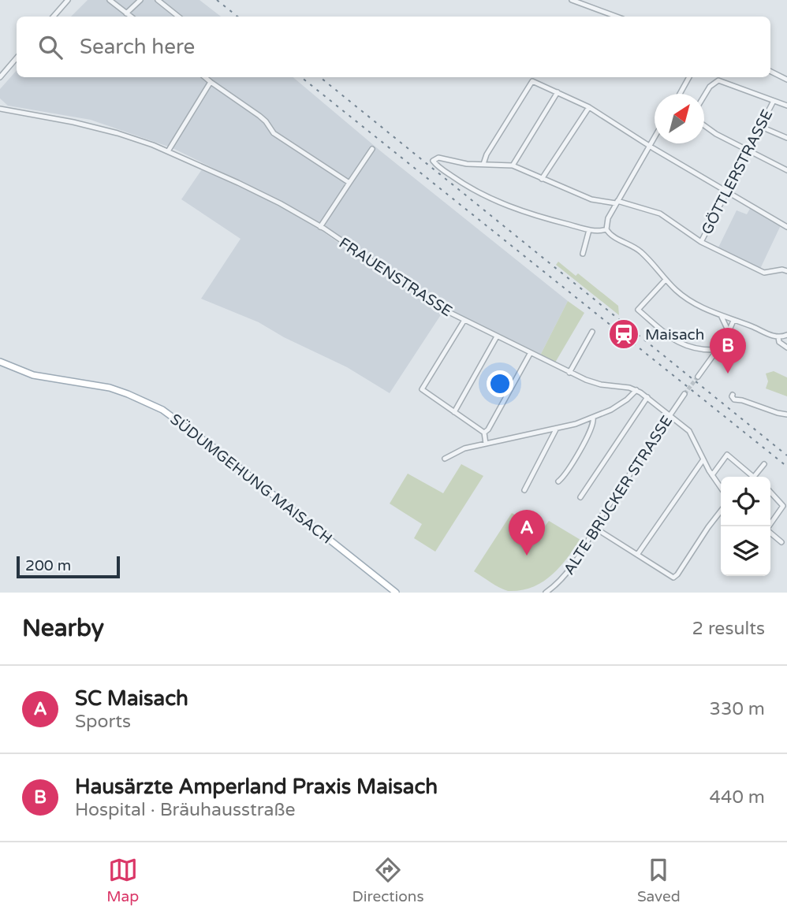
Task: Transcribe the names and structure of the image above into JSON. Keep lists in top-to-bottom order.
{
  "streets": {
    "main road": ["SÜDUMGEHUNG MAISACH"],
    "street": ["GÖTTLERSTRASSE", "FRAUENSTRASSE", "ALTE BRUCKER STRASSE"]
  },
  "crossings": [
    ["FRAUENSTRASSE", "ALTE BRUCKER STRASSE"]
  ],
  "places": {
    "station": ["Maisach"]
  },
  "scale_bar": "200 m",
  "north": "top right",
  "page": {
    "search": "Search here",
    "pins": ["B", "A"],
    "scale": "200 m",
    "heading": ["Nearby", "2 results"],
    "list": [
      {
        "mark": "A",
        "name": "SC Maisach",
        "note": "Sports",
        "value": "330 m"
      },
      {
        "mark": "B",
        "name": "Hausärzte Amperland Praxis Maisach",
        "note": "Hospital · Bräuhausstraße",
        "value": "440 m"
      }
    ],
    "nav": ["Map", "Directions", "Saved"]
  }
}
